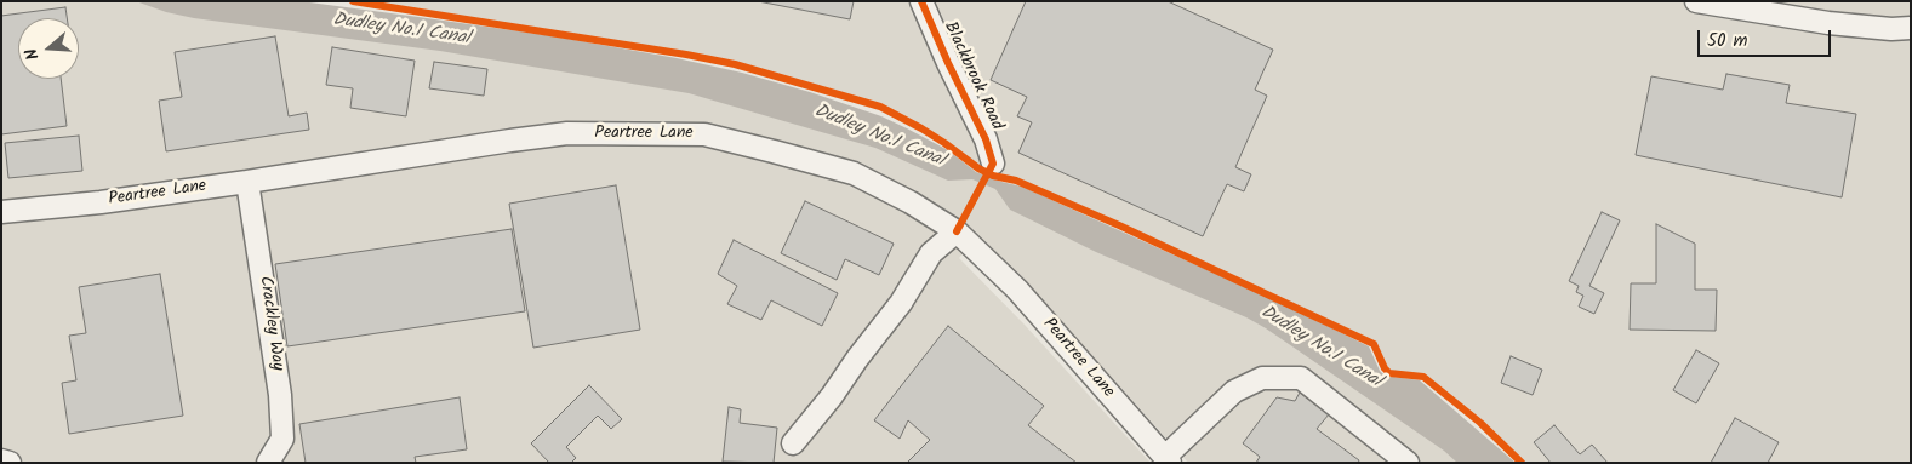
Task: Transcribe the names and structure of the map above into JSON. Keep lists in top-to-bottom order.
{
  "streets": {
    "street": ["Blackbrook Road", "Peartree Lane", "Crackley Way"]
  },
  "crossings": [
    ["Peartree Lane", "Crackley Way"]
  ],
  "water": ["Dudley No.1 Canal"],
  "scale_bar": "50 m",
  "north": "left"
}
